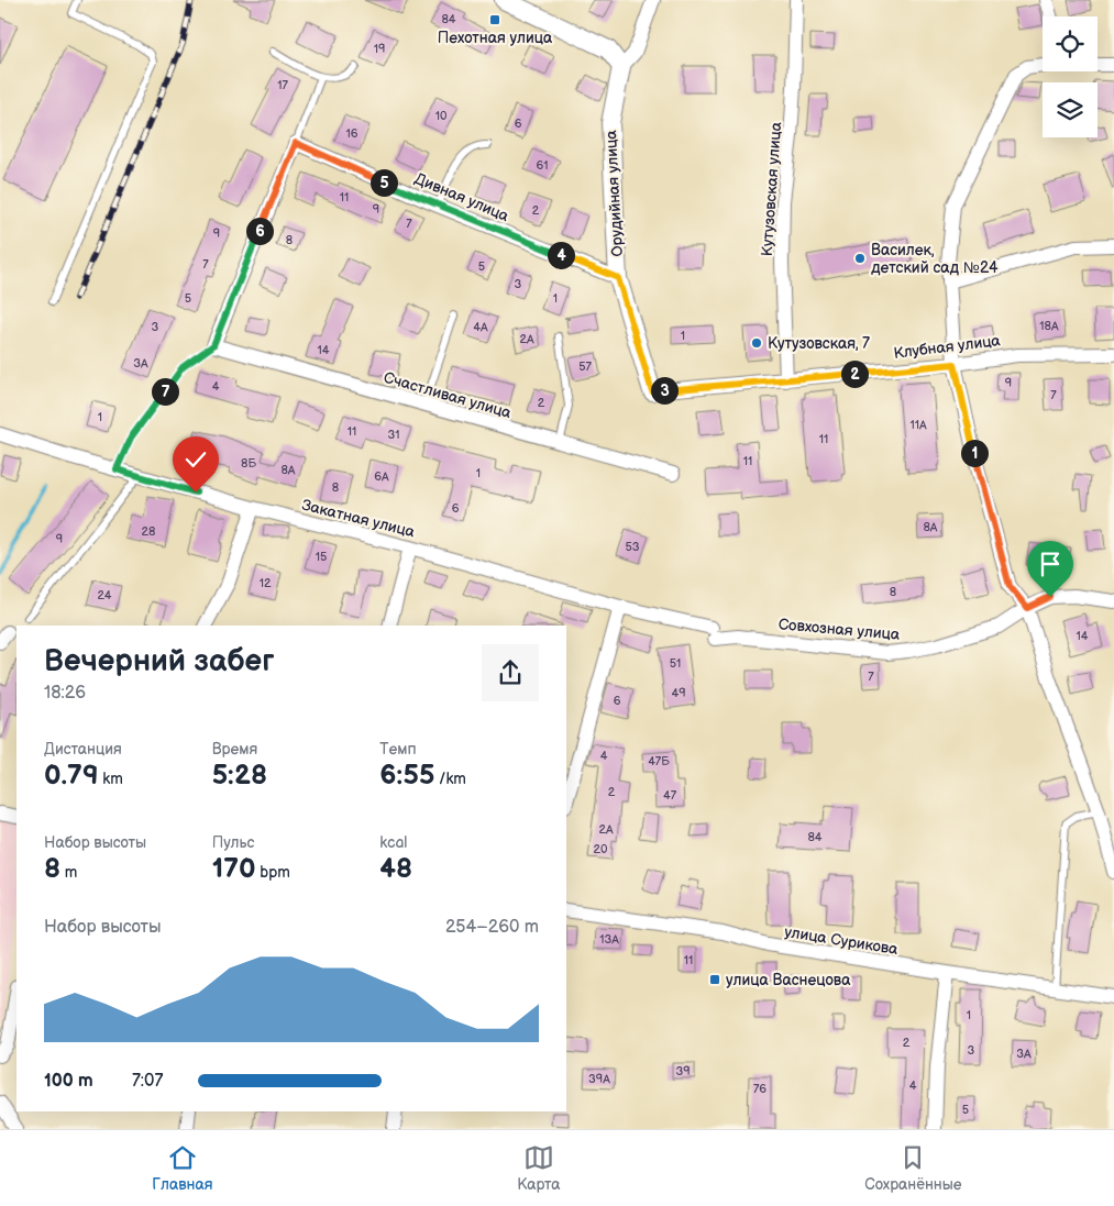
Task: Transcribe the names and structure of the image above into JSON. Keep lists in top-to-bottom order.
{
  "streets": {
    "street": [
      "Кутузовская улица",
      "Орудийная улица",
      "Дивная улица",
      "Клубная улица",
      "Счастливая улица",
      "Закатная улица",
      "Совхозная улица",
      "улица Сурикова"
    ]
  },
  "crossings": [
    ["Кутузовская улица", "Клубная улица"],
    ["Орудийная улица", "Дивная улица"],
    ["Орудийная улица", "Клубная улица"],
    ["Закатная улица", "Совхозная улица"]
  ],
  "places": {
    "transit": ["Пехотная улица", "улица Васнецова"],
    "other": ["Василек, детский сад №24", "Кутузовская, 7"]
  },
  "house_numbers": [
    "84",
    "19",
    "17",
    "10",
    "6",
    "16",
    "61",
    "11",
    "9",
    "2",
    "7",
    "9",
    "8",
    "7",
    "5",
    "3",
    "5",
    "1",
    "18А",
    "3",
    "4А",
    "1",
    "2А",
    "14",
    "3А",
    "57",
    "9",
    "4",
    "7",
    "2",
    "1",
    "11А",
    "11",
    "31",
    "11",
    "11",
    "8Б",
    "8А",
    "1",
    "6А",
    "8",
    "6",
    "8А",
    "28",
    "9",
    "53",
    "15",
    "12",
    "8",
    "24",
    "14",
    "51",
    "7",
    "49",
    "6",
    "4",
    "47Б",
    "2",
    "47",
    "2А",
    "84",
    "20",
    "13А",
    "11",
    "1",
    "2",
    "3",
    "3А",
    "39",
    "39А",
    "4",
    "76",
    "5"
  ],
  "page": {
    "pins": [
      "5",
      "6",
      "4",
      "2",
      "3",
      "7",
      "1"
    ],
    "heading": ["Вечерний забег", "18:26"],
    "stats": [
      ["Дистанция", "0.79 km"],
      ["Время", "5:28"],
      ["Темп", "6:55 /km"],
      ["Набор высоты", "8 m"],
      ["Пульс", "170 bpm"],
      ["kcal", "48"]
    ],
    "chart": ["Набор высоты", "254–260 m"],
    "list": [
      {
        "name": "100 m",
        "note": "7:07"
      }
    ],
    "tabs": ["Главная", "Карта", "Сохранённые"]
  }
}
